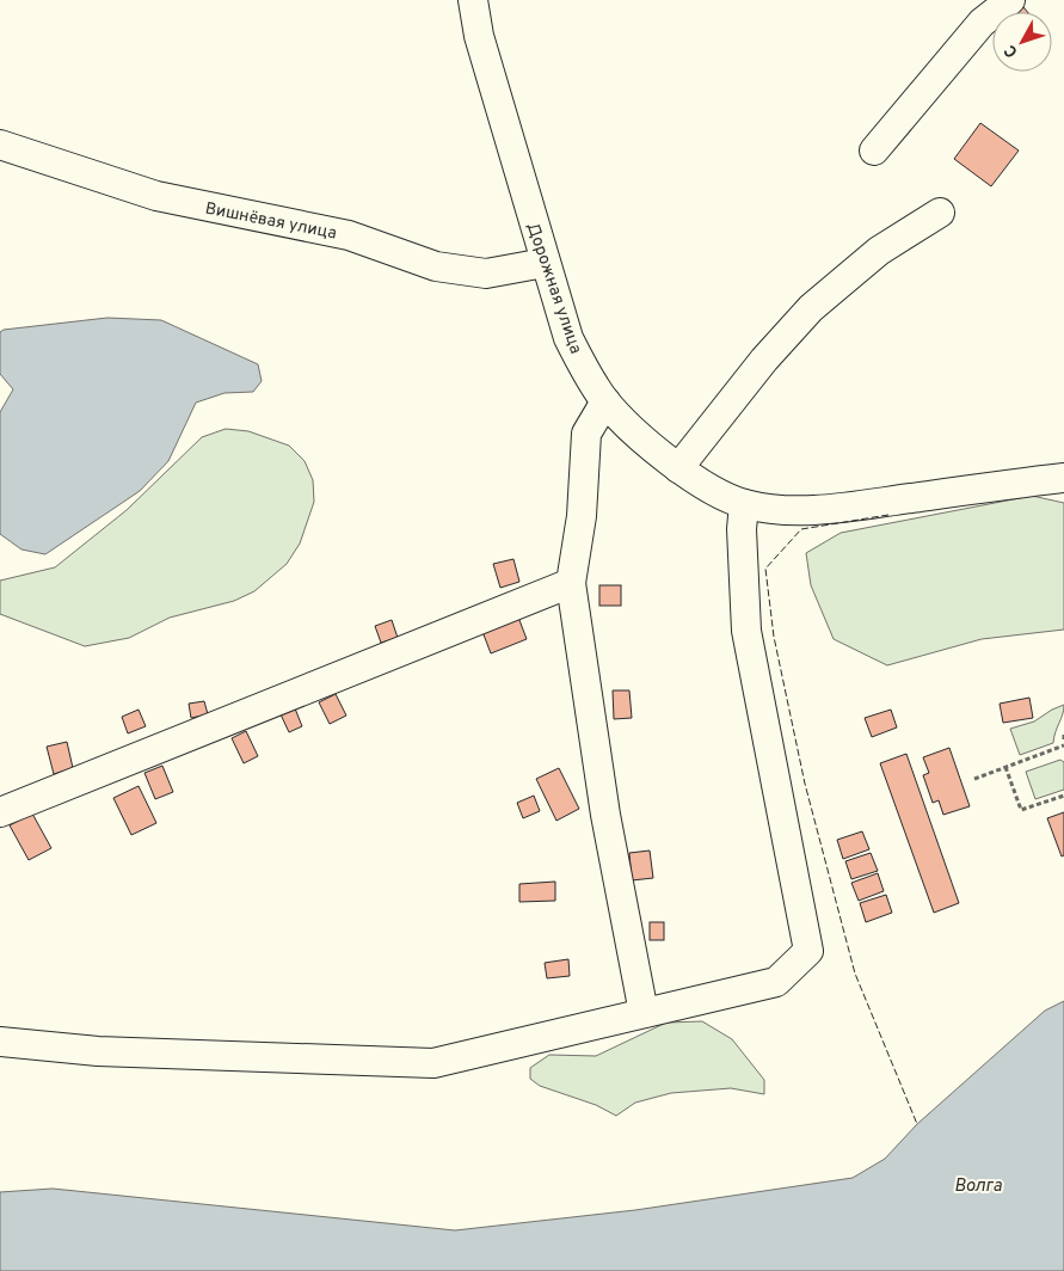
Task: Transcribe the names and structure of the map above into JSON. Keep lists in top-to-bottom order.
{
  "streets": {
    "street": ["Вишнёвая улица", "Дорожная улица"]
  },
  "crossings": [
    ["Вишнёвая улица", "Дорожная улица"]
  ],
  "water": ["Волга"],
  "north": "bottom left"
}
